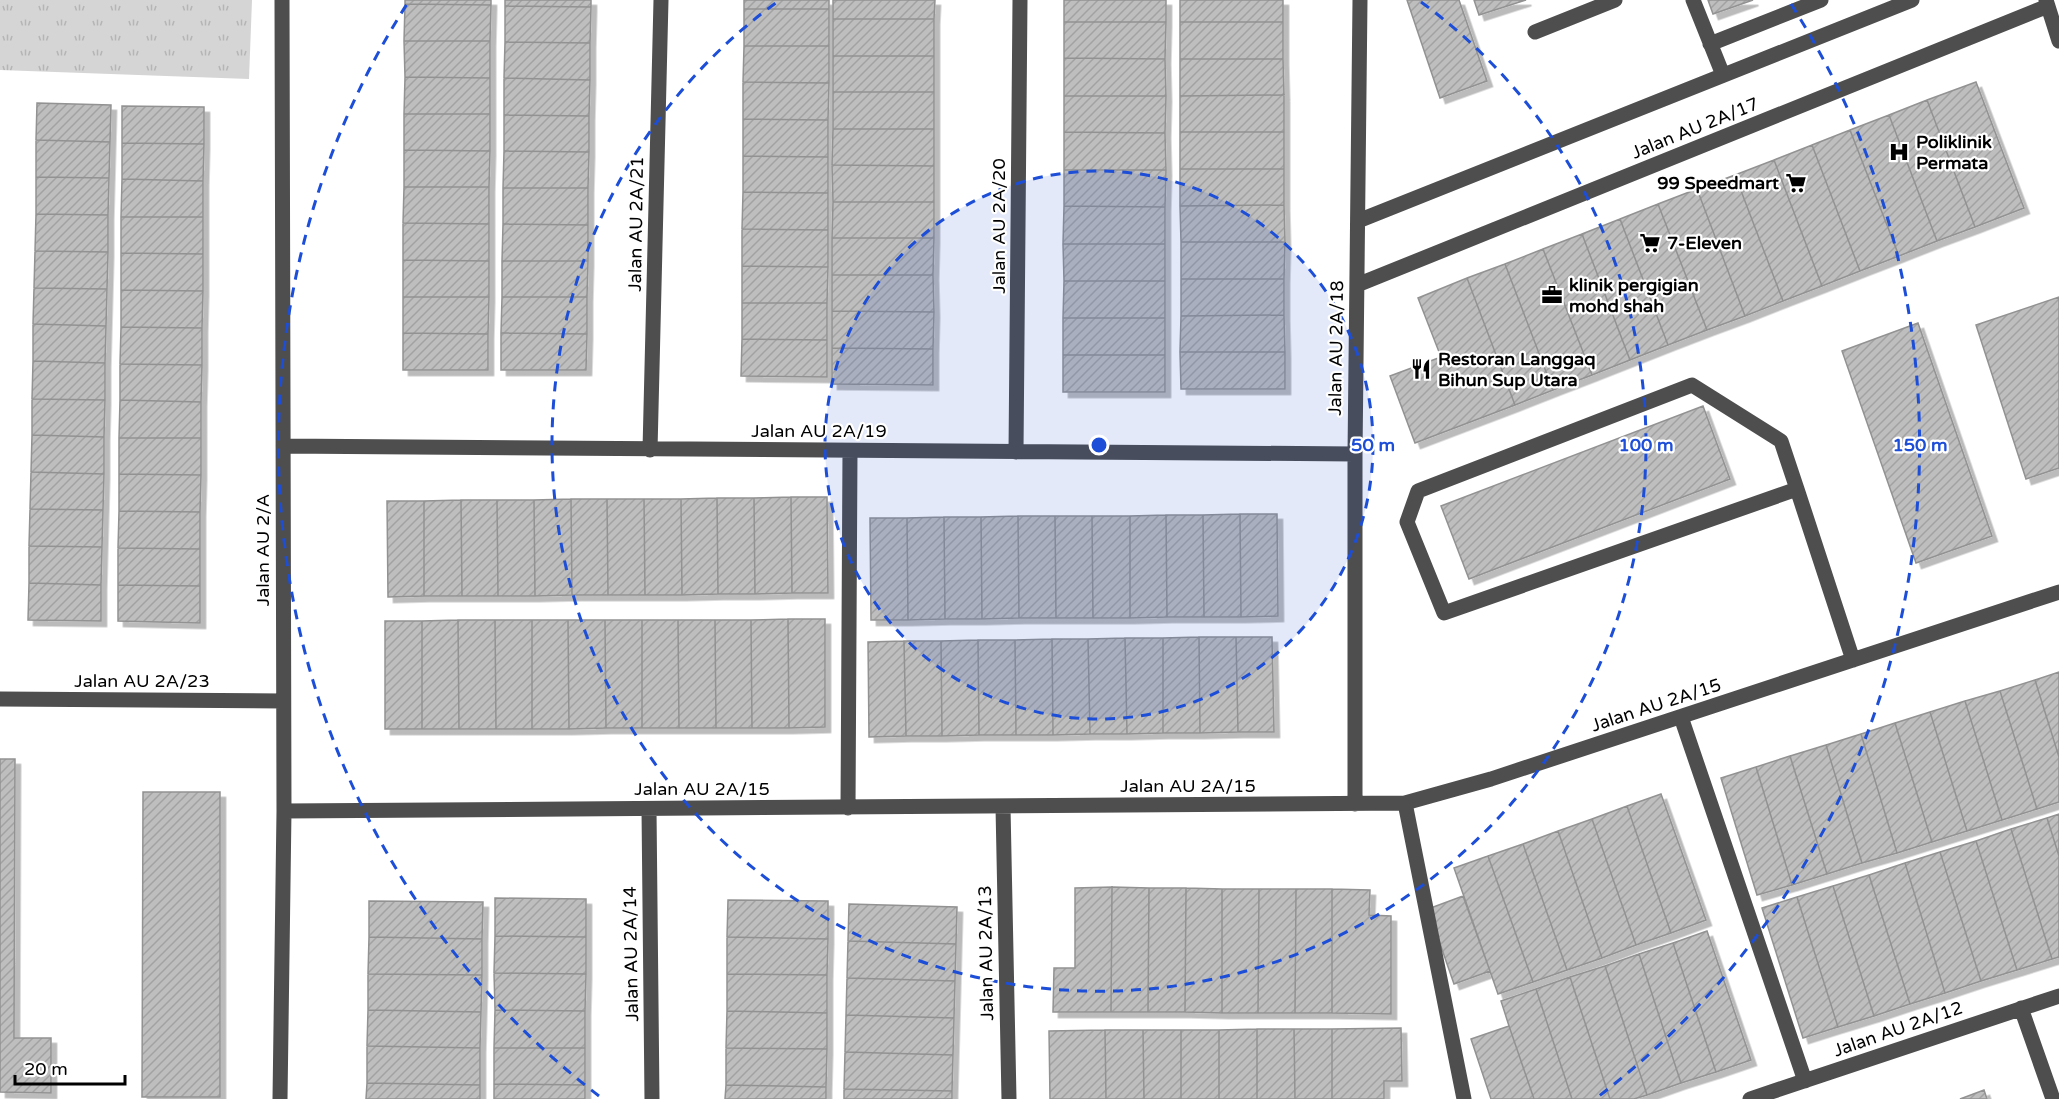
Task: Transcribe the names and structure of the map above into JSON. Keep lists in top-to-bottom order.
{
  "streets": {
    "street": [
      "Jalan AU 2A/17",
      "Jalan AU 2A/21",
      "Jalan AU 2A/20",
      "Jalan AU 2A/18",
      "Jalan AU 2A/19",
      "Jalan AU 2/A",
      "Jalan AU 2A/23",
      "Jalan AU 2A/15",
      "Jalan AU 2A/13",
      "Jalan AU 2A/14",
      "Jalan AU 2A/12"
    ]
  },
  "crossings": [
    ["Jalan AU 2A/17", "Jalan AU 2A/18"],
    ["Jalan AU 2A/21", "Jalan AU 2A/19"],
    ["Jalan AU 2A/20", "Jalan AU 2A/19"],
    ["Jalan AU 2A/18", "Jalan AU 2A/19"],
    ["Jalan AU 2A/18", "Jalan AU 2A/15"],
    ["Jalan AU 2A/19", "Jalan AU 2/A"],
    ["Jalan AU 2/A", "Jalan AU 2A/23"],
    ["Jalan AU 2/A", "Jalan AU 2A/15"],
    ["Jalan AU 2A/15", "Jalan AU 2A/13"],
    ["Jalan AU 2A/15", "Jalan AU 2A/14"]
  ],
  "places": {
    "hospital": ["Poliklinik Permata"],
    "supermarket": ["99 Speedmart", "7-Eleven"],
    "office": ["klinik pergigian mohd shah"],
    "restaurant": ["Restoran Langgaq Bihun Sup Utara"]
  },
  "scale_bar": "20 m",
  "rings": ["50 m", "100 m", "150 m"]
}
